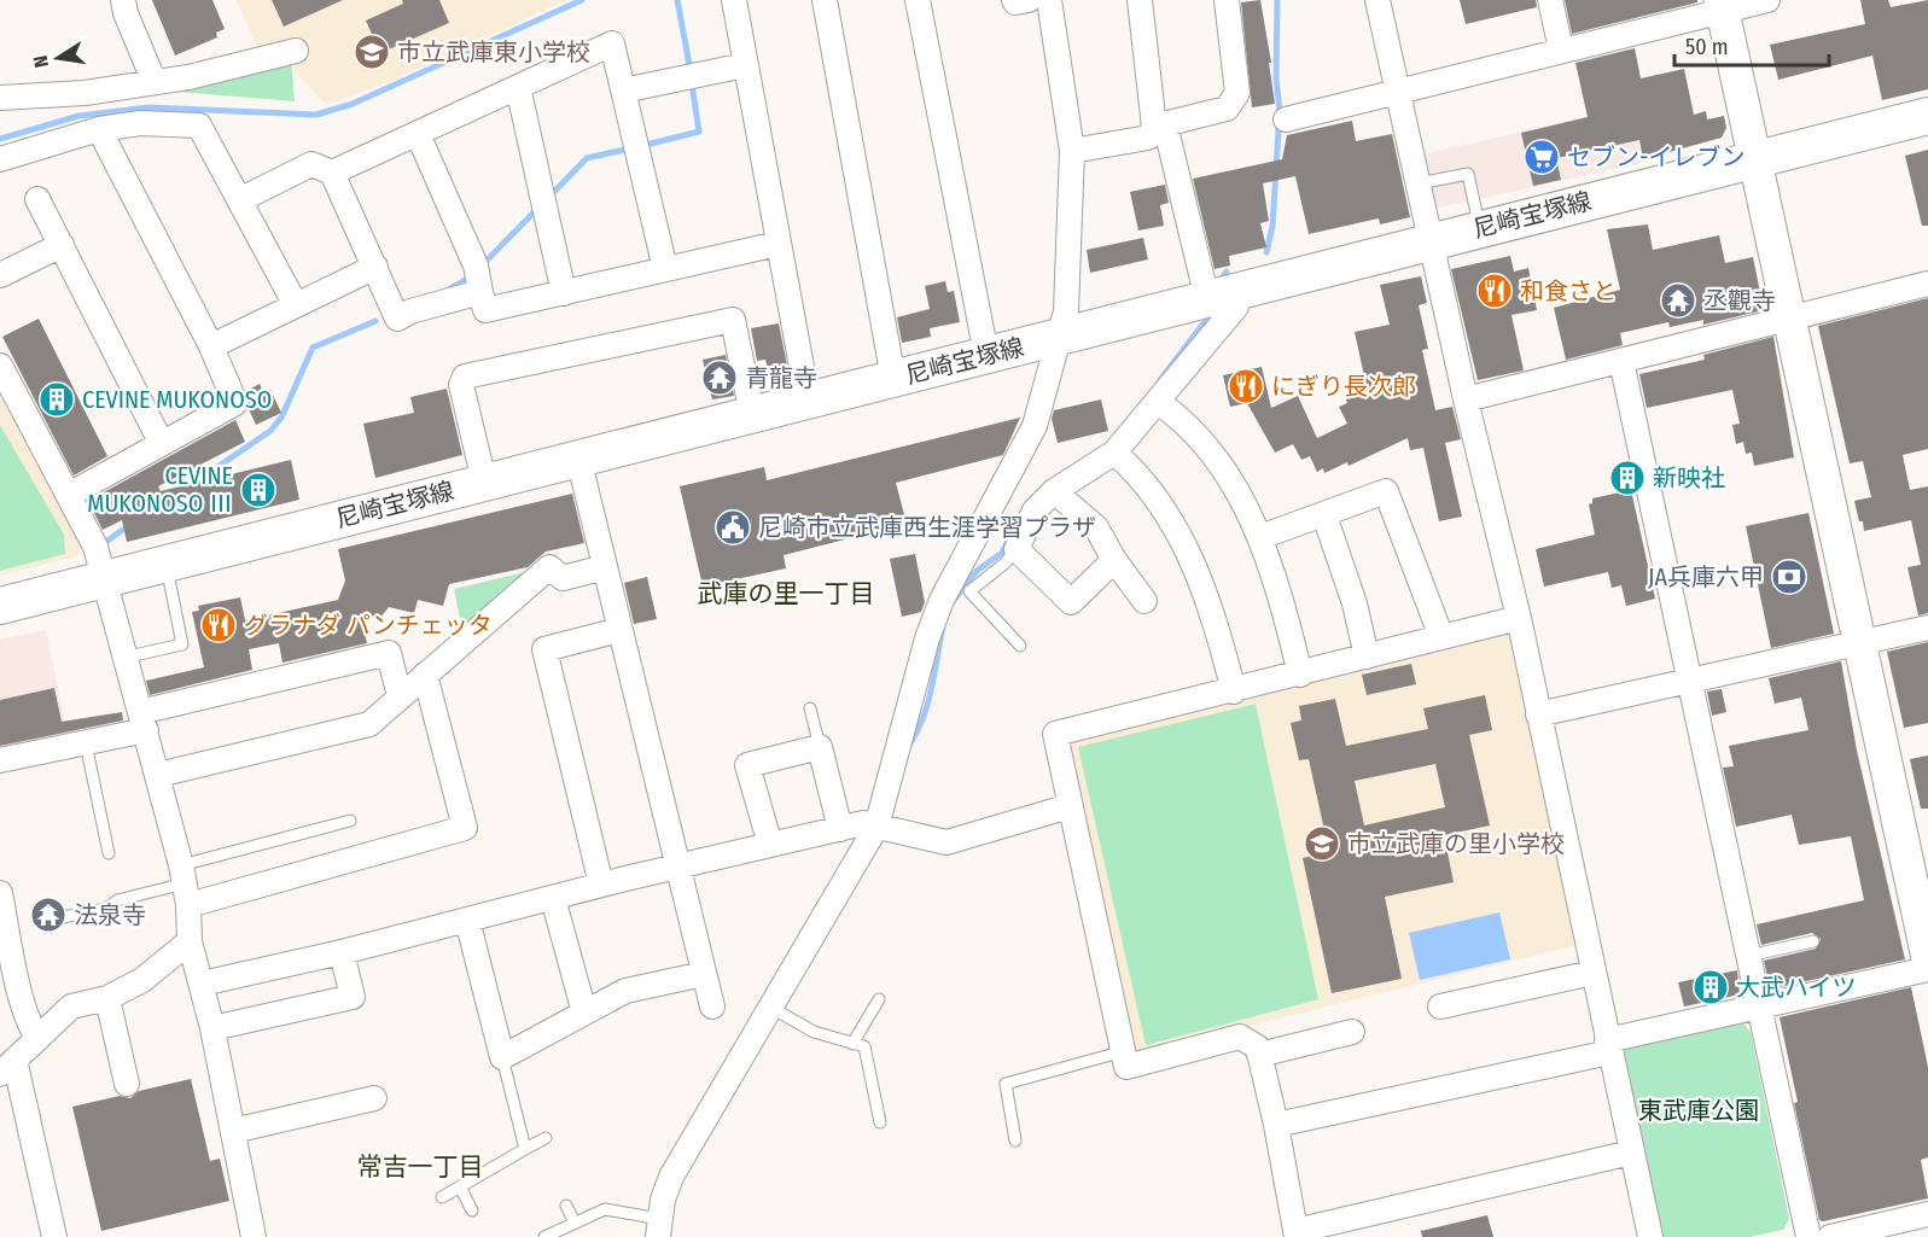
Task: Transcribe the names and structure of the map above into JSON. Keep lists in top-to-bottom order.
{
  "streets": {
    "main road": ["尼崎宝塚線"]
  },
  "districts": ["武庫の里一丁目", "常吉一丁目"],
  "parks": ["東武庫公園"],
  "places": {
    "school or university": ["市立武庫東小学校", "市立武庫の里小学校"],
    "supermarket": ["セブン-イレブン"],
    "restaurant": ["和食さと", "にぎり長次郎", "グラナダ パンチェッタ"],
    "temple": ["丞觀寺", "青龍寺", "法泉寺"],
    "building": [
      "CEVINE MUKONOSO",
      "新映社",
      "CEVINE MUKONOSO Ⅲ",
      "大武ハイツ"
    ],
    "public building": ["尼崎市立武庫西生涯学習プラザ"],
    "bank": ["JA兵庫六甲"]
  },
  "scale_bar": "50 m",
  "north": "left"
}
